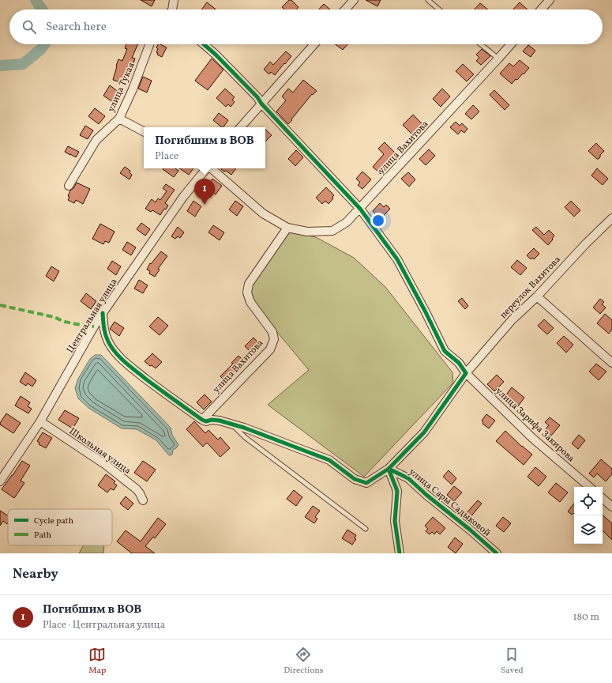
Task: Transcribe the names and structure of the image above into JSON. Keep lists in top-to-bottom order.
{
  "streets": {
    "street": [
      "улица Тукая",
      "улица Вахитова",
      "переулок Вахитова",
      "Центральная улица",
      "улица Зарифа Закирова",
      "Школьная улица",
      "улица Сары Садыковой"
    ]
  },
  "crossings": [
    ["улица Вахитова", "улица Зарифа Закирова"],
    ["переулок Вахитова", "улица Зарифа Закирова"],
    ["переулок Вахитова", "улица Сары Садыковой"],
    ["Центральная улица", "Школьная улица"]
  ],
  "legend": ["Cycle path", "Path"],
  "page": {
    "search": "Search here",
    "popup": ["Погибшим в ВОВ", "Place"],
    "pins": "1",
    "heading": "Nearby",
    "list": [
      {
        "mark": "1",
        "name": "Погибшим в ВОВ",
        "note": "Place · Центральная улица",
        "value": "180 m"
      }
    ],
    "nav": ["Map", "Directions", "Saved"]
  }
}
